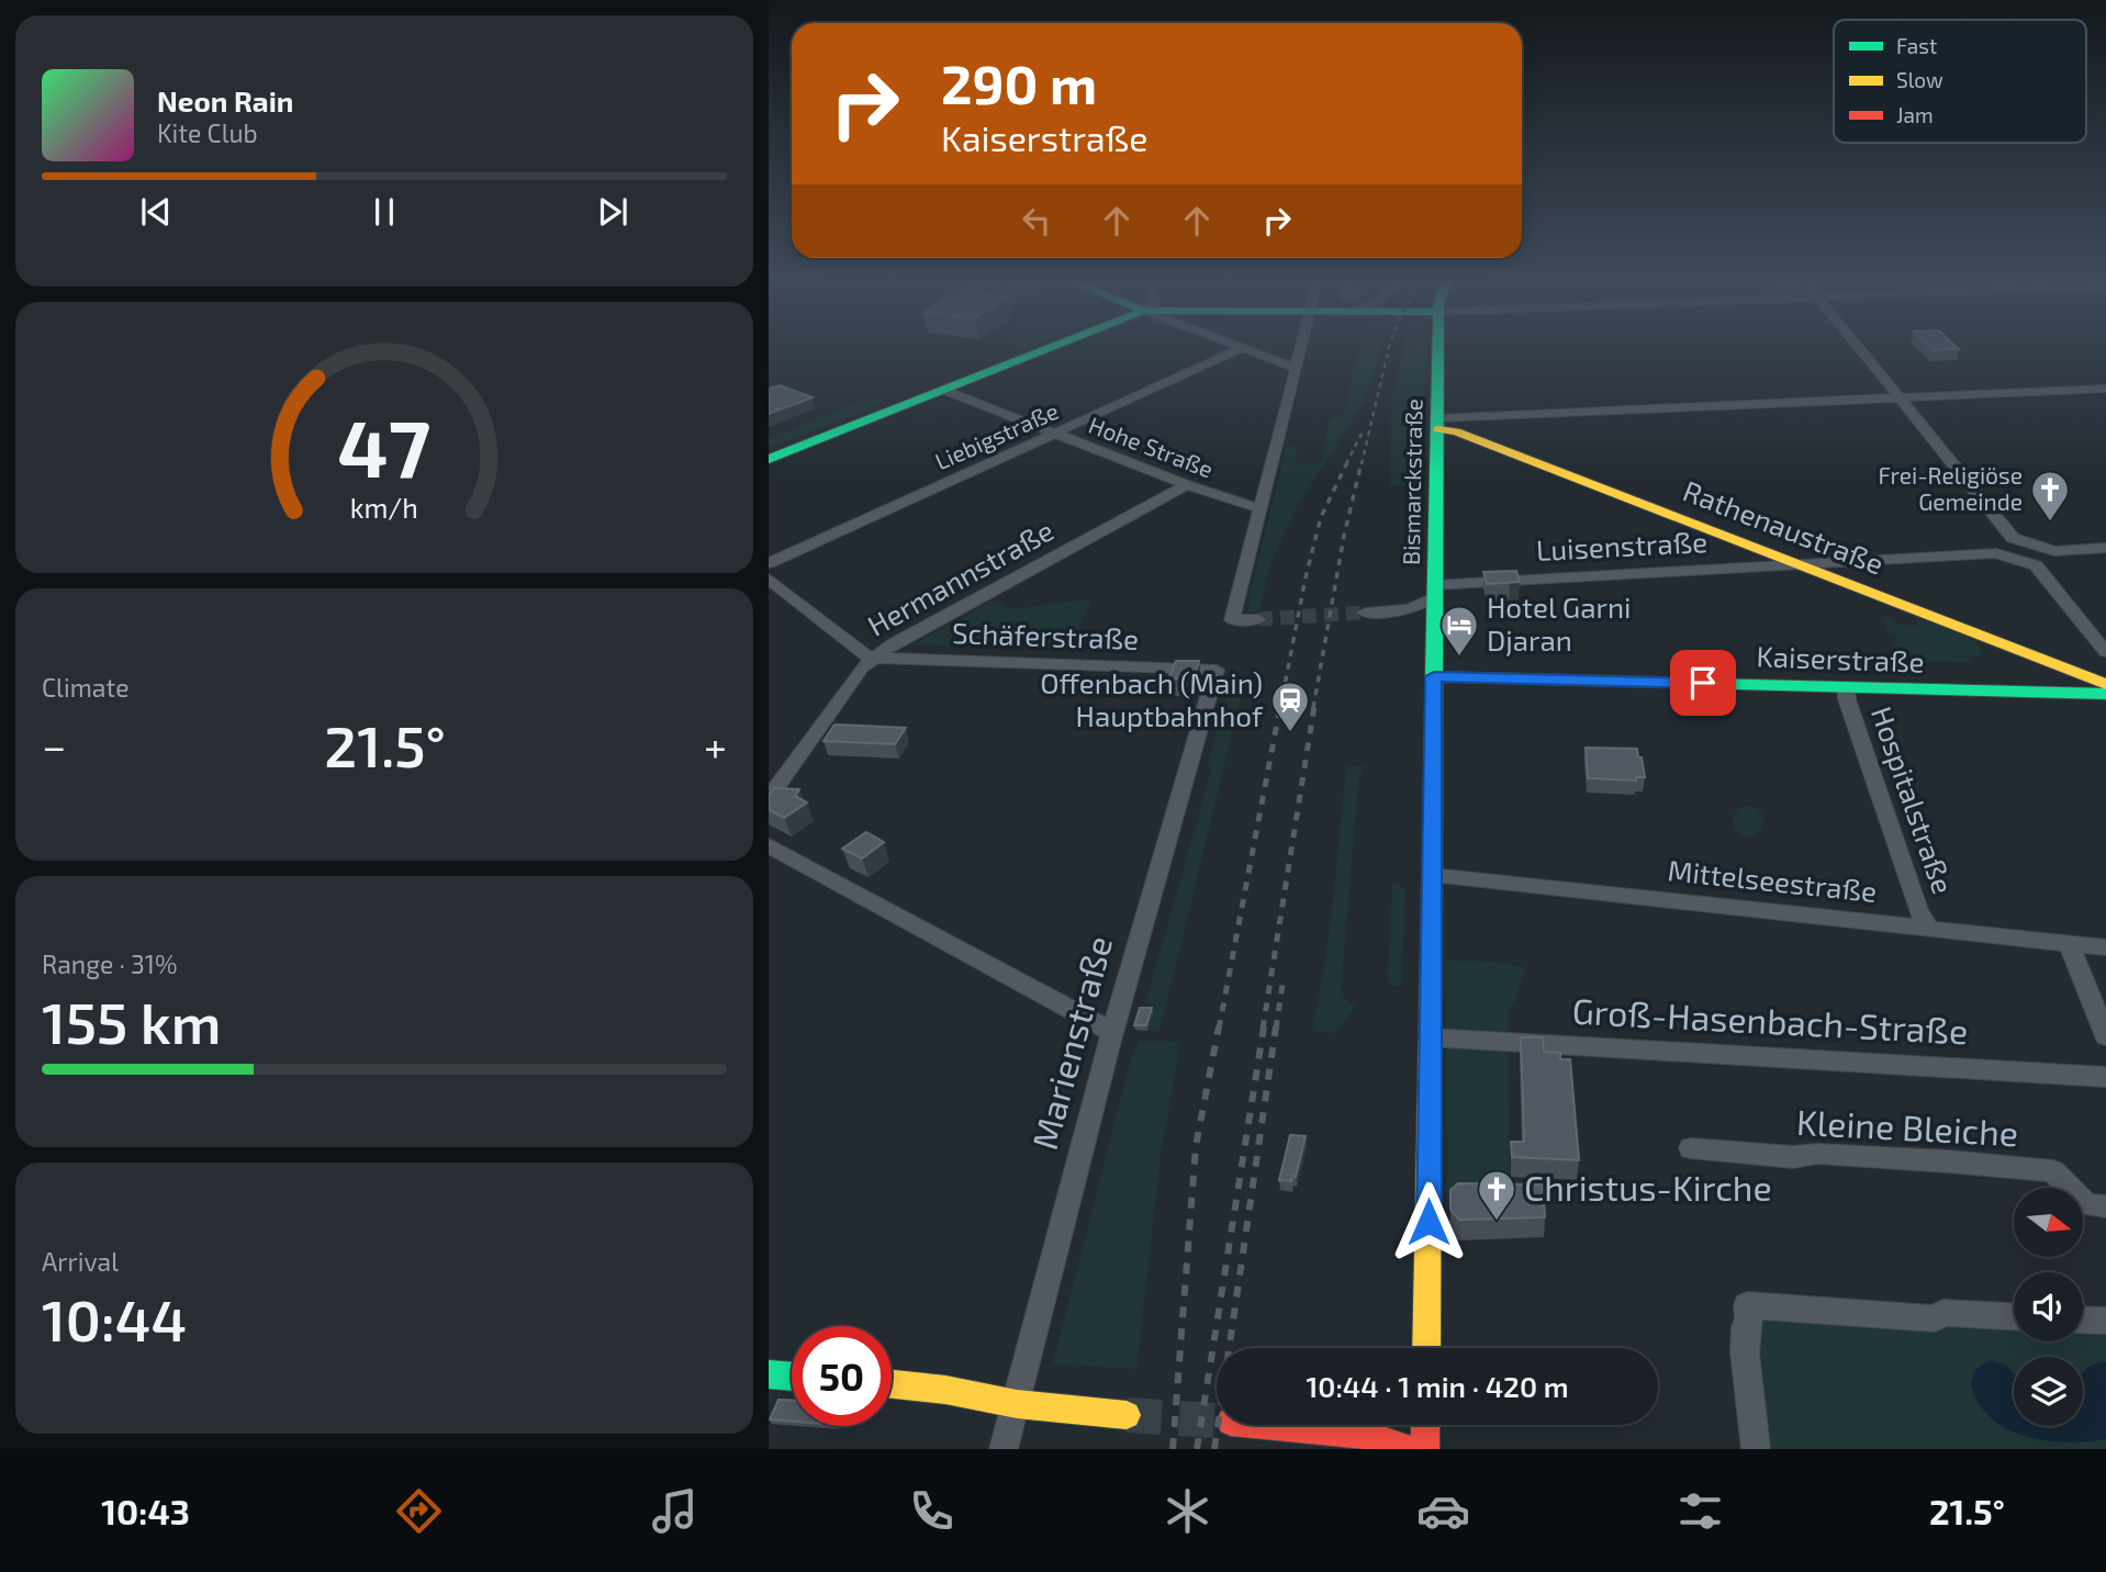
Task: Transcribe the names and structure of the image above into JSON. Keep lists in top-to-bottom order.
{
  "streets": {
    "main road": ["Bismarckstraße", "Rathenaustraße", "Kaiserstraße"],
    "street": [
      "Liebigstraße",
      "Hohe Straße",
      "Luisenstraße",
      "Hermannstraße",
      "Schäferstraße",
      "Hospitalstraße",
      "Mittelseestraße",
      "Groß-Hasenbach-Straße",
      "Marienstraße",
      "Kleine Bleiche"
    ]
  },
  "crossings": [
    ["Liebigstraße", "Hohe Straße"],
    ["Hohe Straße", "Hermannstraße"],
    ["Bismarckstraße", "Rathenaustraße"],
    ["Bismarckstraße", "Luisenstraße"],
    ["Bismarckstraße", "Kaiserstraße"],
    ["Bismarckstraße", "Mittelseestraße"],
    ["Bismarckstraße", "Groß-Hasenbach-Straße"],
    ["Rathenaustraße", "Luisenstraße"],
    ["Hermannstraße", "Schäferstraße"],
    ["Schäferstraße", "Marienstraße"],
    ["Kaiserstraße", "Hospitalstraße"],
    ["Hospitalstraße", "Mittelseestraße"]
  ],
  "places": {
    "church": ["Frei-Religiöse Gemeinde", "Christus-Kirche"],
    "hotel": ["Hotel Garni Djaran"],
    "station": ["Offenbach (Main) Hauptbahnhof"]
  },
  "legend": ["Fast", "Slow", "Jam"],
  "north": "right",
  "page": {
    "turn": ["290 m", "Kaiserstraße"],
    "song": ["Neon Rain", "Kite Club"],
    "tile": [
      "Climate",
      ["Range · 31%", "155 km"],
      ["Arrival", "10:44"]
    ],
    "heat": ["−", "21.5°", "+"],
    "limit": "50",
    "trip": "10:44 · 1 min · 420 m",
    "tabs": ["10:43", "21.5°"],
    "gauge": ["47", "km/h"]
  }
}
